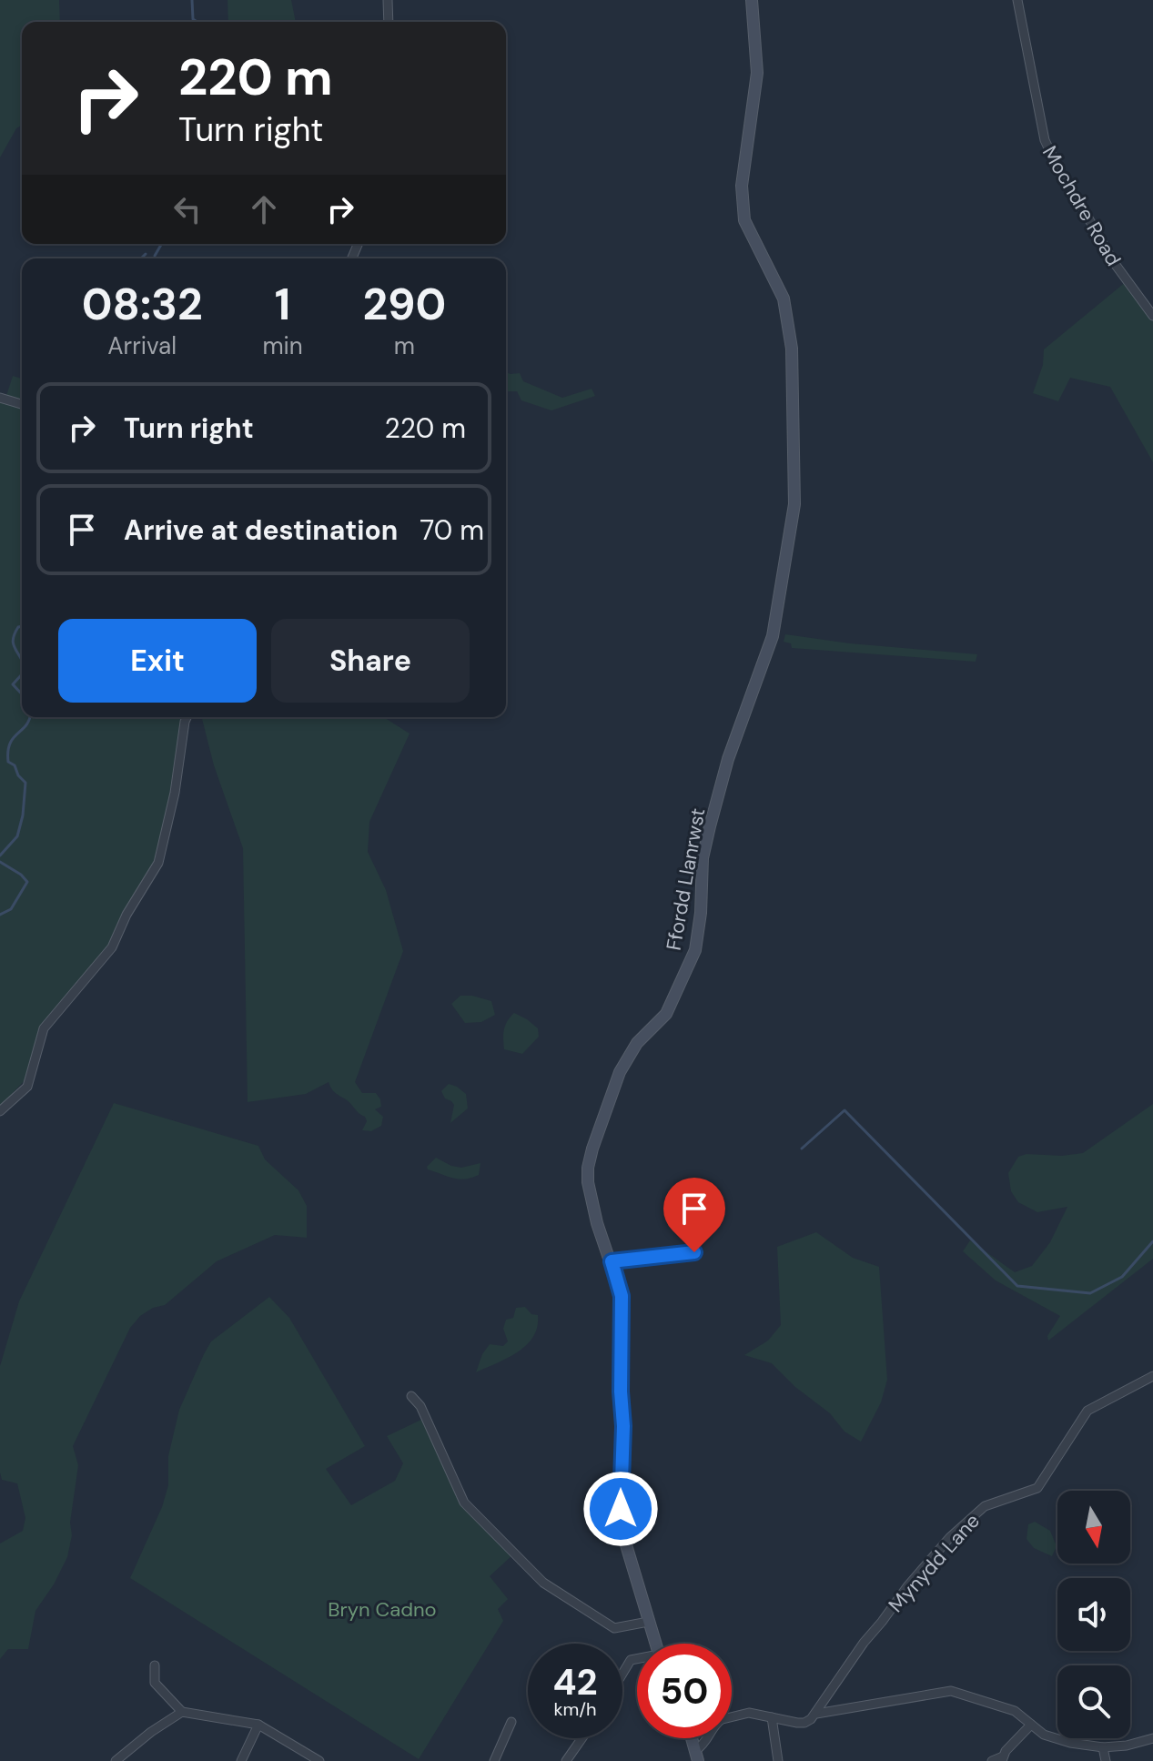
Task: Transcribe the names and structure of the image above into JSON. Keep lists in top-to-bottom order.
{
  "streets": {
    "main road": ["Ffordd Llanrwst"],
    "street": ["Mochdre Road", "Mynydd Lane"]
  },
  "parks": ["Bryn Cadno"],
  "north": "bottom",
  "page": {
    "turn": ["220 m", "Turn right"],
    "eta": [
      "08:32",
      "Arrival",
      "1",
      "min",
      "290",
      "m"
    ],
    "list": [
      {
        "name": "Turn right",
        "value": "220 m"
      },
      {
        "name": "Arrive at destination",
        "value": "70 m"
      }
    ],
    "buttons": ["Exit", "Share"],
    "speed": "42 km/h",
    "limit": "50"
  }
}
